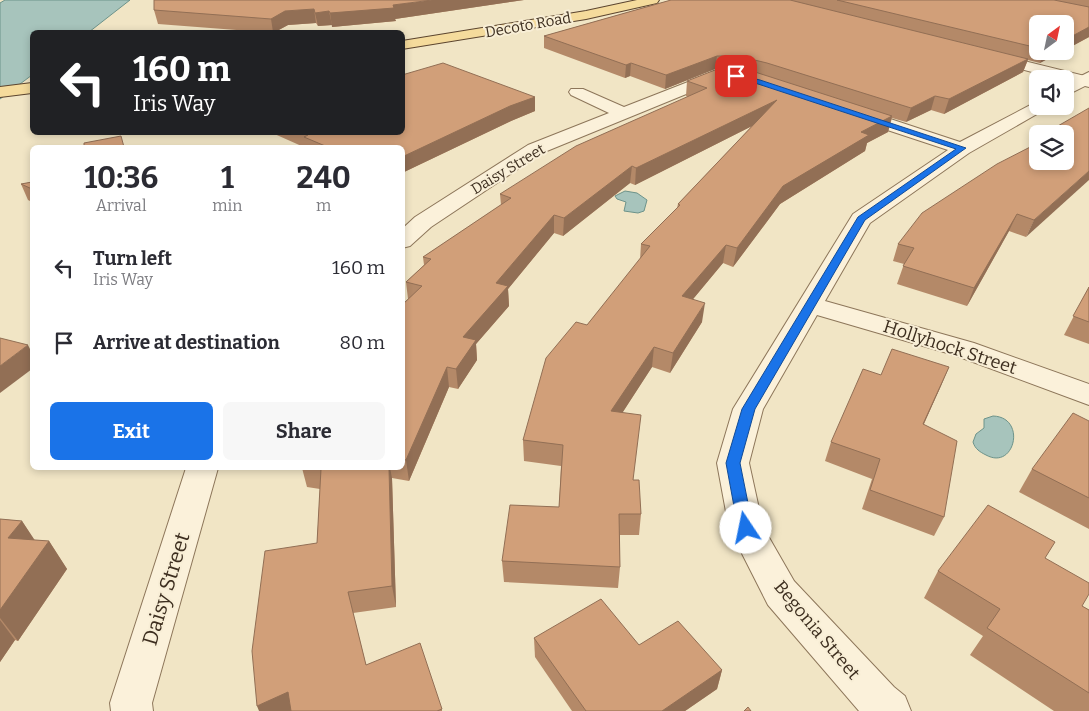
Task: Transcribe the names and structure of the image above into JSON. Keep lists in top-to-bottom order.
{
  "streets": {
    "main road": ["Decoto Road"],
    "street": ["Daisy Street", "Hollyhock Street", "Begonia Street"]
  },
  "crossings": [
    ["Hollyhock Street", "Begonia Street"]
  ],
  "north": "top right",
  "page": {
    "turn": ["160 m", "Iris Way"],
    "eta": [
      "10:36",
      "Arrival",
      "1",
      "min",
      "240",
      "m"
    ],
    "list": [
      {
        "name": "Turn left",
        "note": "Iris Way",
        "value": "160 m"
      },
      {
        "name": "Arrive at destination",
        "value": "80 m"
      }
    ],
    "buttons": ["Exit", "Share"]
  }
}
